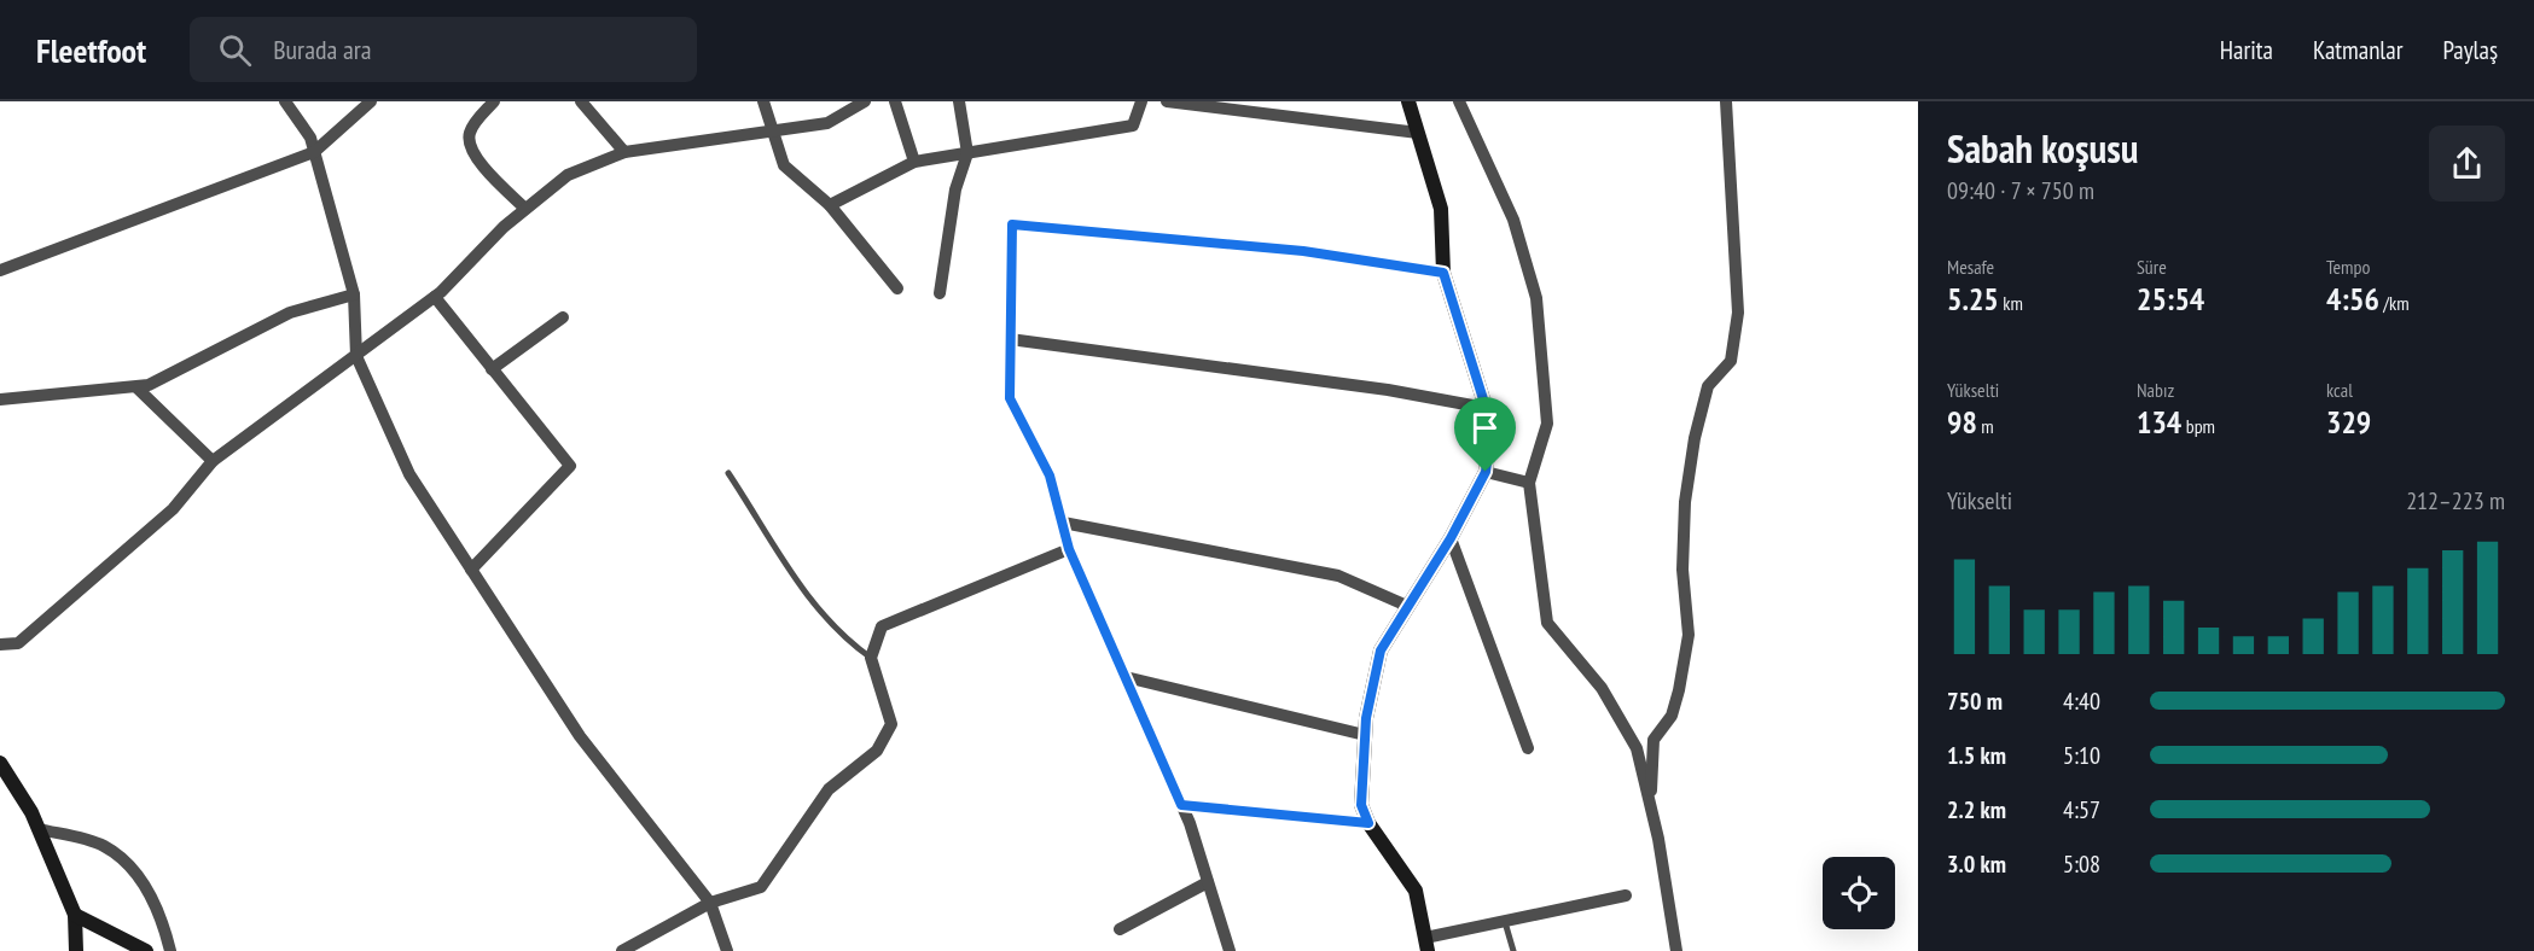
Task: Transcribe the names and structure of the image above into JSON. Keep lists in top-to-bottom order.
{
  "page": {
    "header": "Fleetfoot",
    "search": "Burada ara",
    "nav": ["Harita", "Katmanlar", "Paylaş"],
    "heading": ["Sabah koşusu", "09:40 · 7 × 750 m"],
    "stats": [
      ["Mesafe", "5.25 km"],
      ["Süre", "25:54"],
      ["Tempo", "4:56 /km"],
      ["Yükselti", "98 m"],
      ["Nabız", "134 bpm"],
      ["kcal", "329"]
    ],
    "chart": ["Yükselti", "212–223 m"],
    "list": [
      {
        "name": "750 m",
        "note": "4:40"
      },
      {
        "name": "1.5 km",
        "note": "5:10"
      },
      {
        "name": "2.2 km",
        "note": "4:57"
      },
      {
        "name": "3.0 km",
        "note": "5:08"
      }
    ]
  }
}
